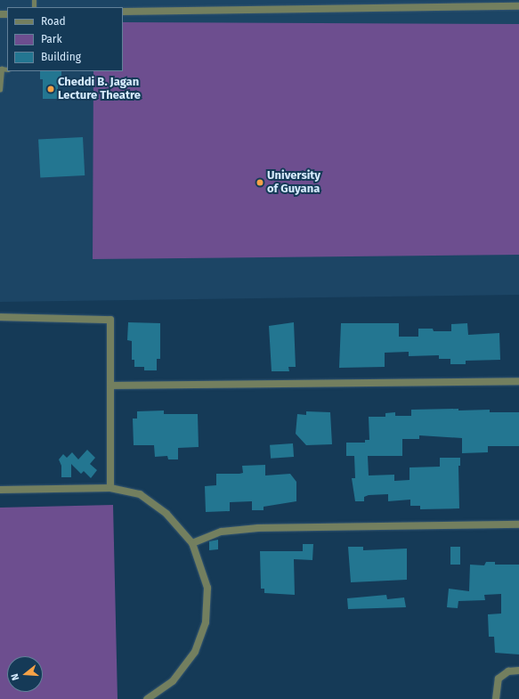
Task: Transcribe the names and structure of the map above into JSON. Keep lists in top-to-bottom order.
{
  "places": ["Cheddi B. Jagan Lecture Theatre", "University of Guyana"],
  "legend": ["Road", "Park", "Building"],
  "north": "left"
}
